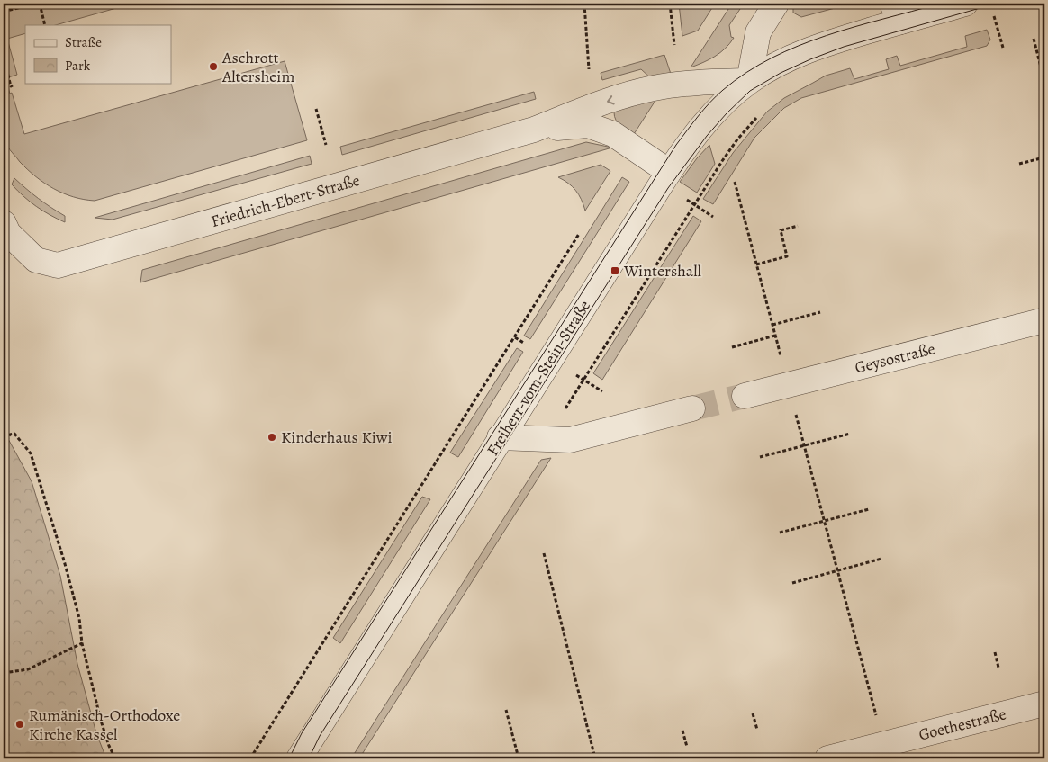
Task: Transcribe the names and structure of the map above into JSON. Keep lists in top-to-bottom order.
{
  "streets": {
    "street": [
      "Friedrich-Ebert-Straße",
      "Geysostraße",
      "Freiherr-vom-Stein-Straße",
      "Goethestraße"
    ]
  },
  "crossings": [
    ["Friedrich-Ebert-Straße", "Freiherr-vom-Stein-Straße"]
  ],
  "places": {
    "other": ["Aschrott Altersheim", "Kinderhaus Kiwi", "Rumänisch-Orthodoxe Kirche Kassel"],
    "transit": ["Wintershall"]
  },
  "legend": ["Straße", "Park"]
}
